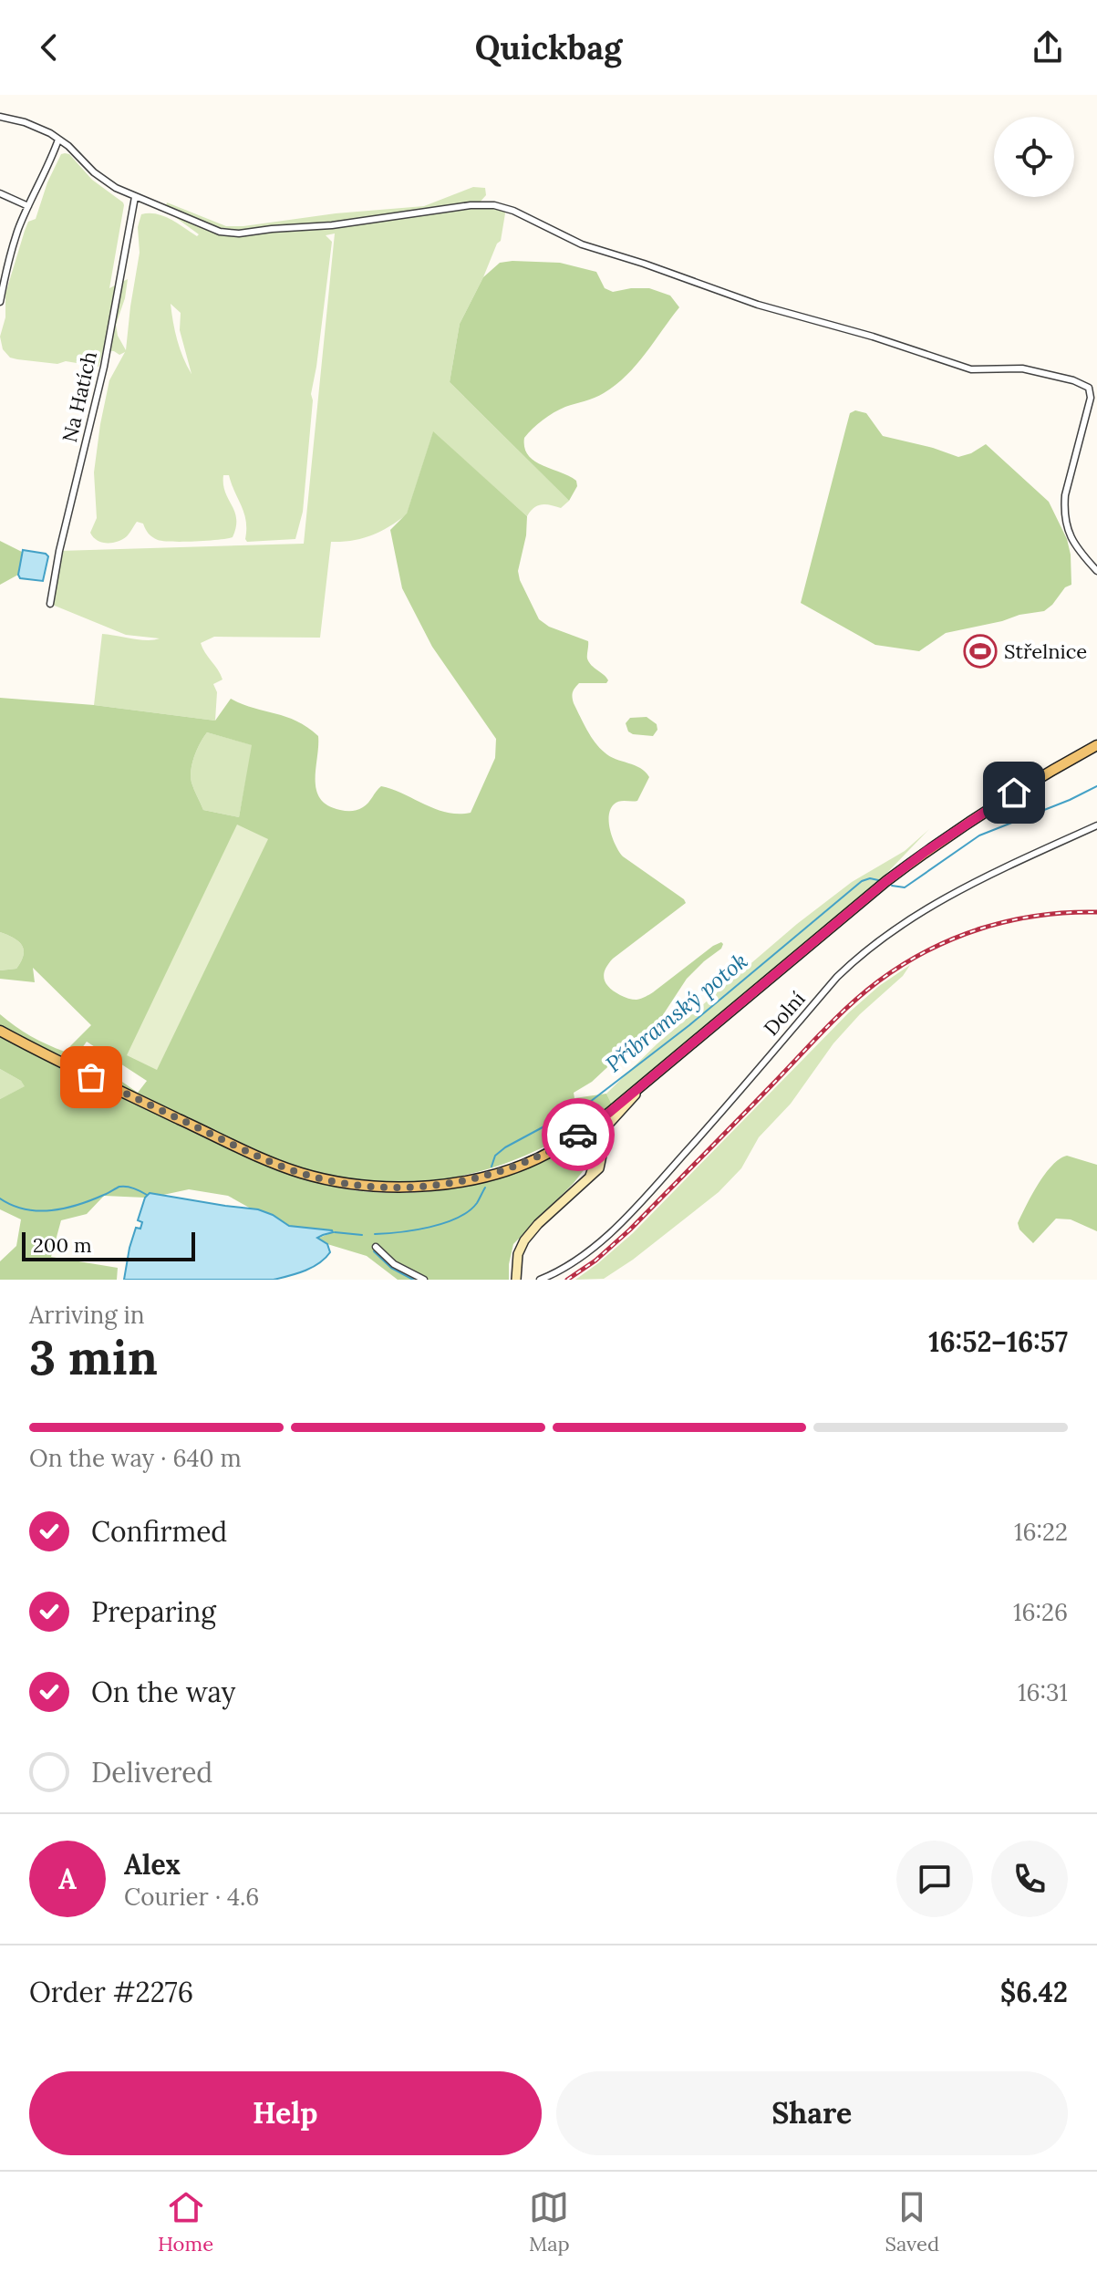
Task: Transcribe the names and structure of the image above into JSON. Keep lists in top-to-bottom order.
{
  "streets": {
    "street": ["Na Hatích", "Dolní"]
  },
  "water": ["Příbramský potok"],
  "places": {
    "sports": ["Střelnice"]
  },
  "scale_bar": "200 m",
  "page": {
    "header": "Quickbag",
    "scale": "200 m",
    "heading": ["3 min", "Arriving in", "16:52–16:57"],
    "panel": [
      "Alex",
      "Courier · 4.6",
      "Order #2276",
      "$6.42"
    ],
    "bar": "On the way · 640 m",
    "list": [
      ["Confirmed", "16:22"],
      ["Preparing", "16:26"],
      ["On the way", "16:31"],
      "Delivered"
    ],
    "round": "A",
    "buttons": ["Help", "Share"],
    "tabs": ["Home", "Map", "Saved"]
  }
}
